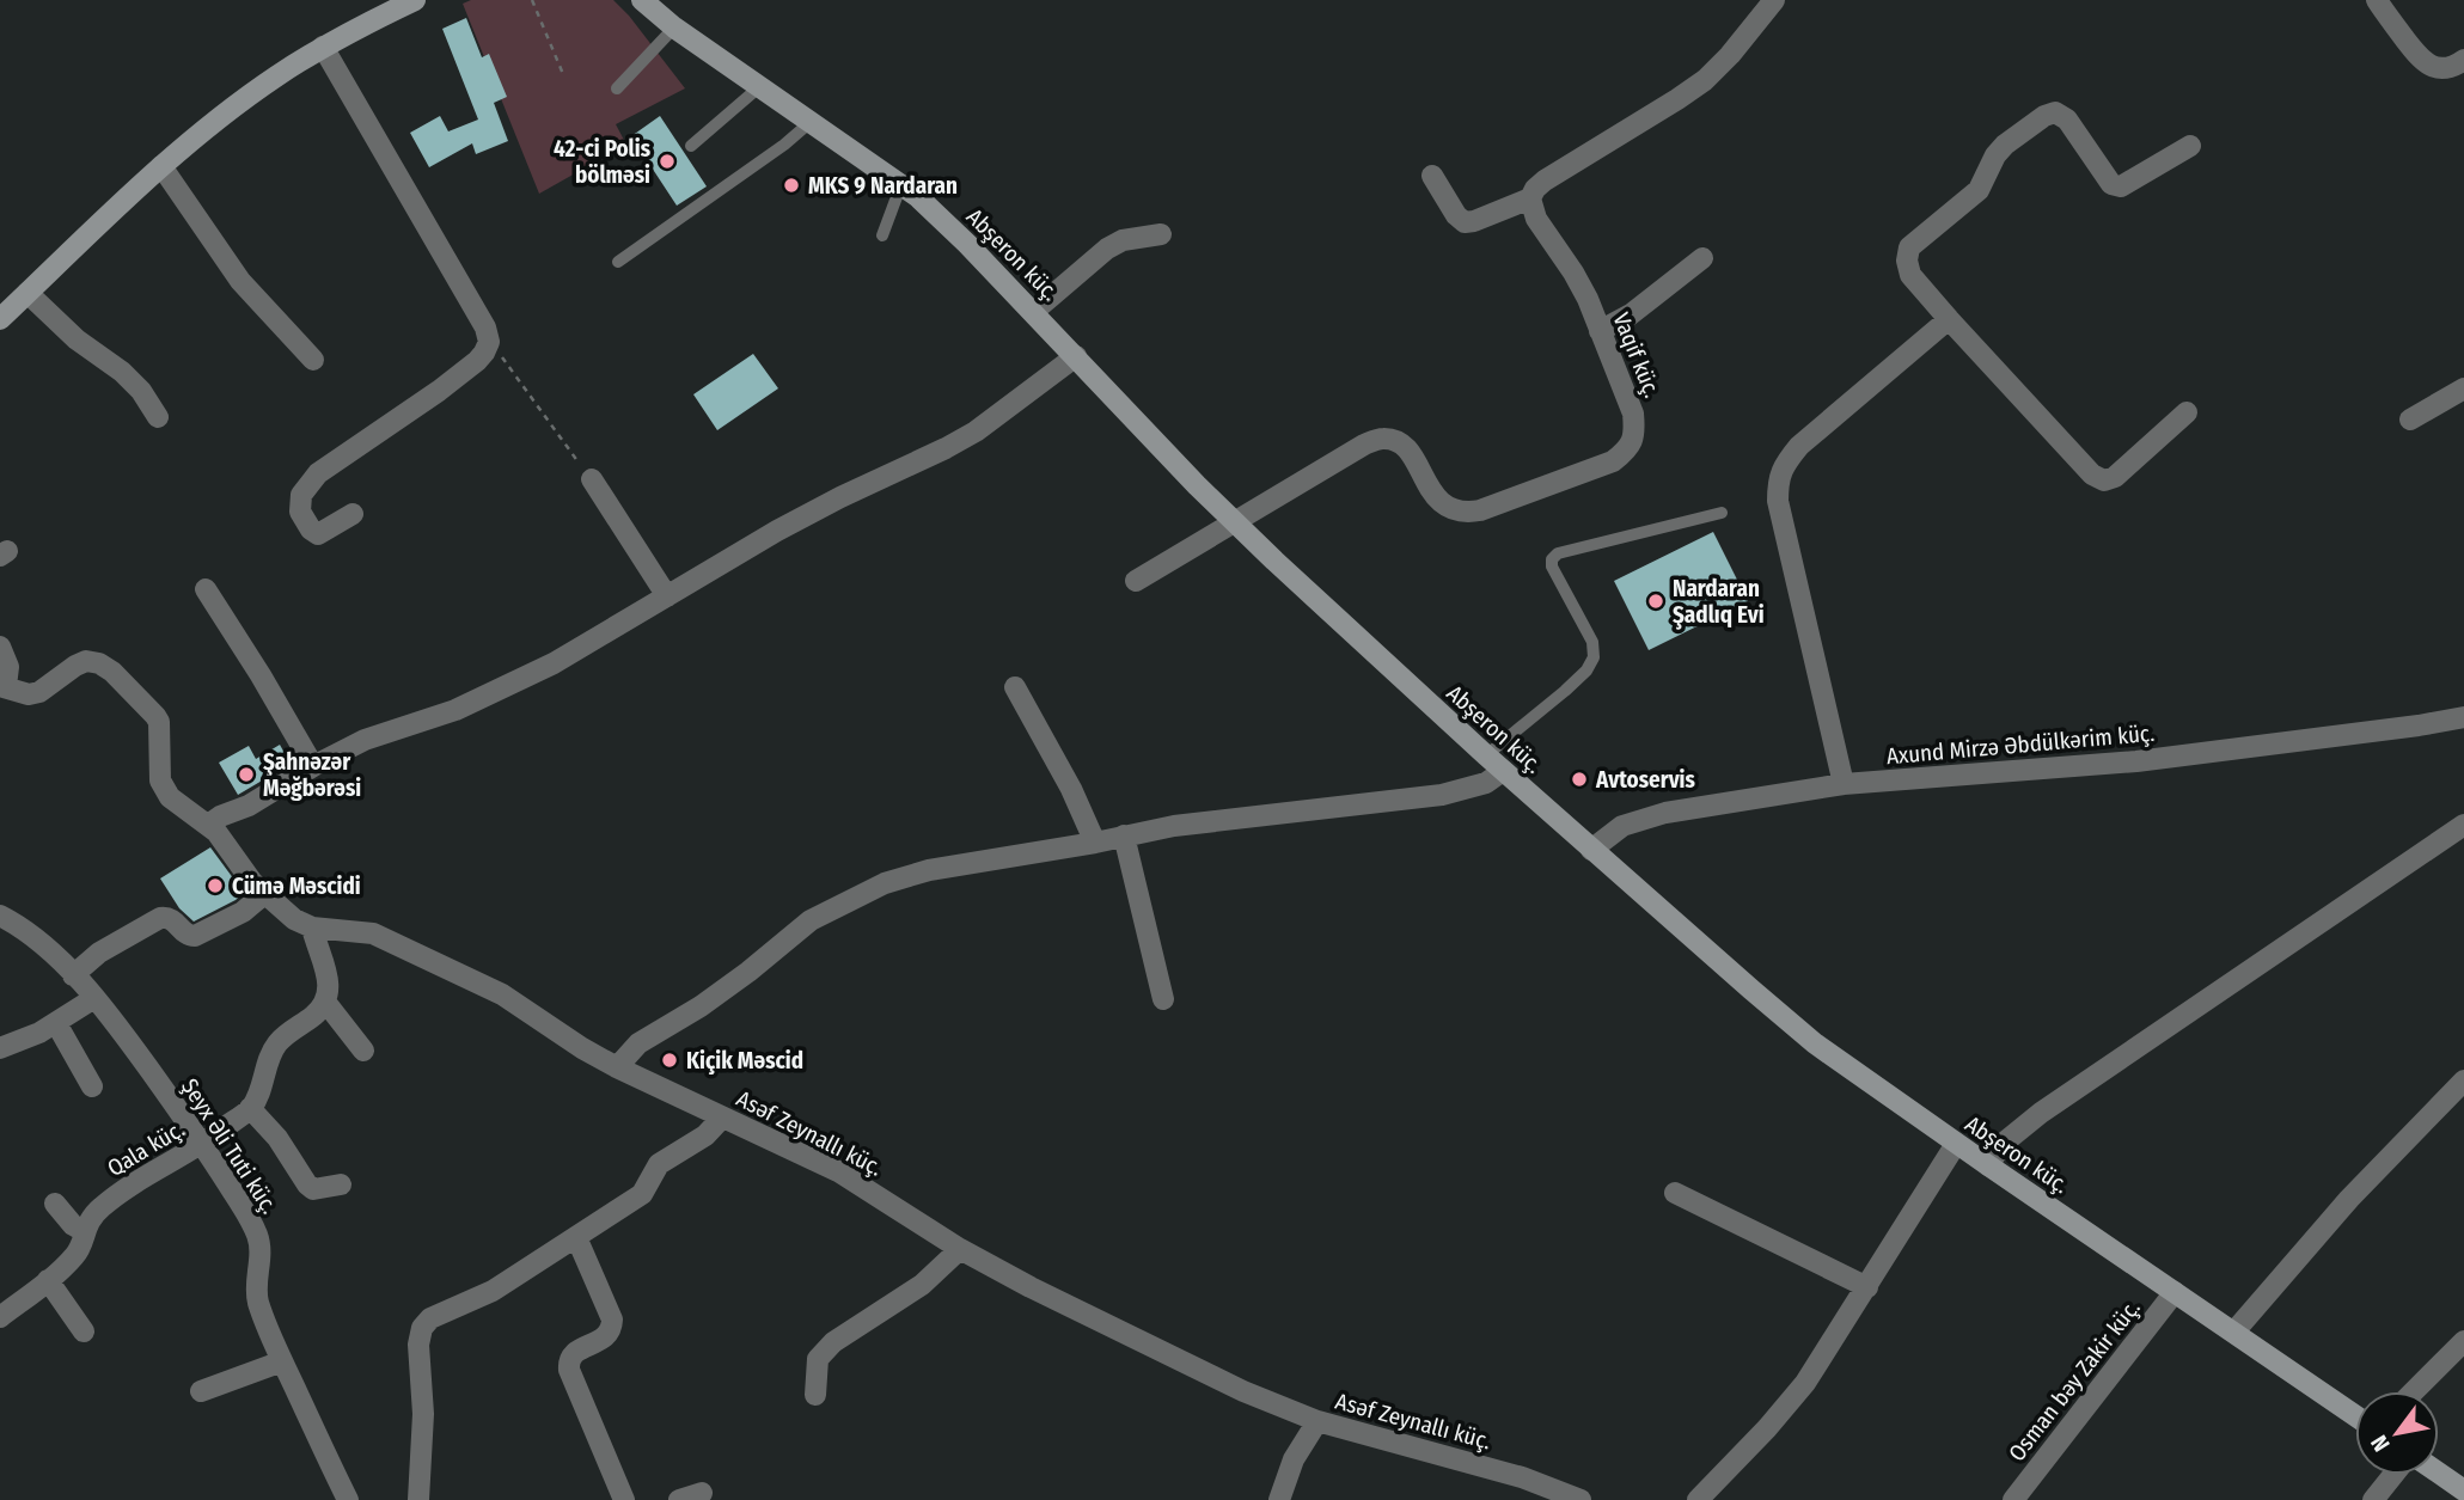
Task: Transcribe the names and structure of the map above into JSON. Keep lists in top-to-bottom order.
{
  "streets": {
    "main road": ["Abşeron küç."],
    "street": [
      "Vaqif küç.",
      "Axund Mirzə Əbdülkərim küç.",
      "Asəf Zeynallı küç.",
      "Şeyx Əli Tuti küç.",
      "Qala küç.",
      "Osman bəy Zakir küç."
    ]
  },
  "crossings": [
    ["Abşeron küç.", "Vaqif küç."],
    ["Abşeron küç.", "Axund Mirzə Əbdülkərim küç."],
    ["Abşeron küç.", "Osman bəy Zakir küç."],
    ["Şeyx Əli Tuti küç.", "Qala küç."]
  ],
  "places": [
    "42-ci Polis bölməsi",
    "MKS 9 Nardaran",
    "Nardaran Şadlıq Evi",
    "Şahnəzər Məğbərəsi",
    "Avtoservis",
    "Cümə Məscidi",
    "Kiçik Məscid"
  ],
  "north": "bottom left"
}
